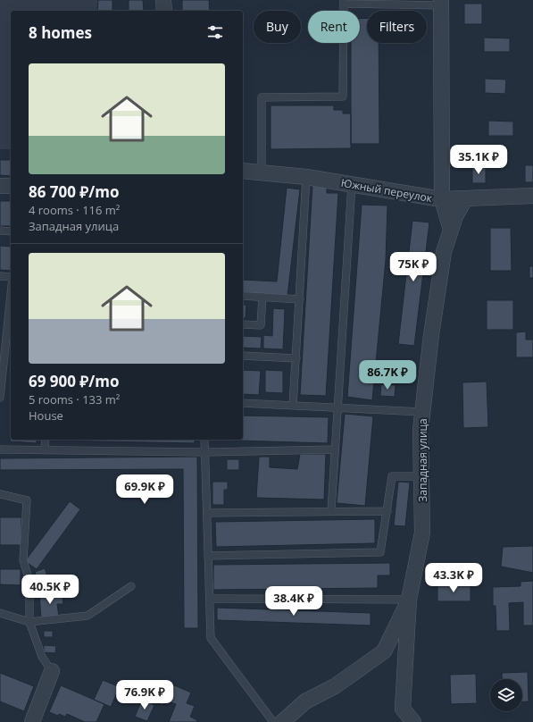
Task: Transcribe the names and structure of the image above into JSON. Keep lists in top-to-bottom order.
{
  "streets": {
    "street": ["Южный переулок", "Западная улица"]
  },
  "crossings": [
    ["Южный переулок", "Западная улица"]
  ],
  "page": {
    "chip": ["Buy", "Rent", "Filters"],
    "heading": "8 homes",
    "list": [
      {
        "name": "86 700 ₽/mo",
        "note": "4 rooms · 116 m² · Западная улица"
      },
      {
        "name": "69 900 ₽/mo",
        "note": "5 rooms · 133 m² · House"
      }
    ],
    "price": [
      "35.1K ₽",
      "75K ₽",
      "86.7K ₽",
      "69.9K ₽",
      "43.3K ₽",
      "40.5K ₽",
      "38.4K ₽",
      "76.9K ₽"
    ]
  }
}
